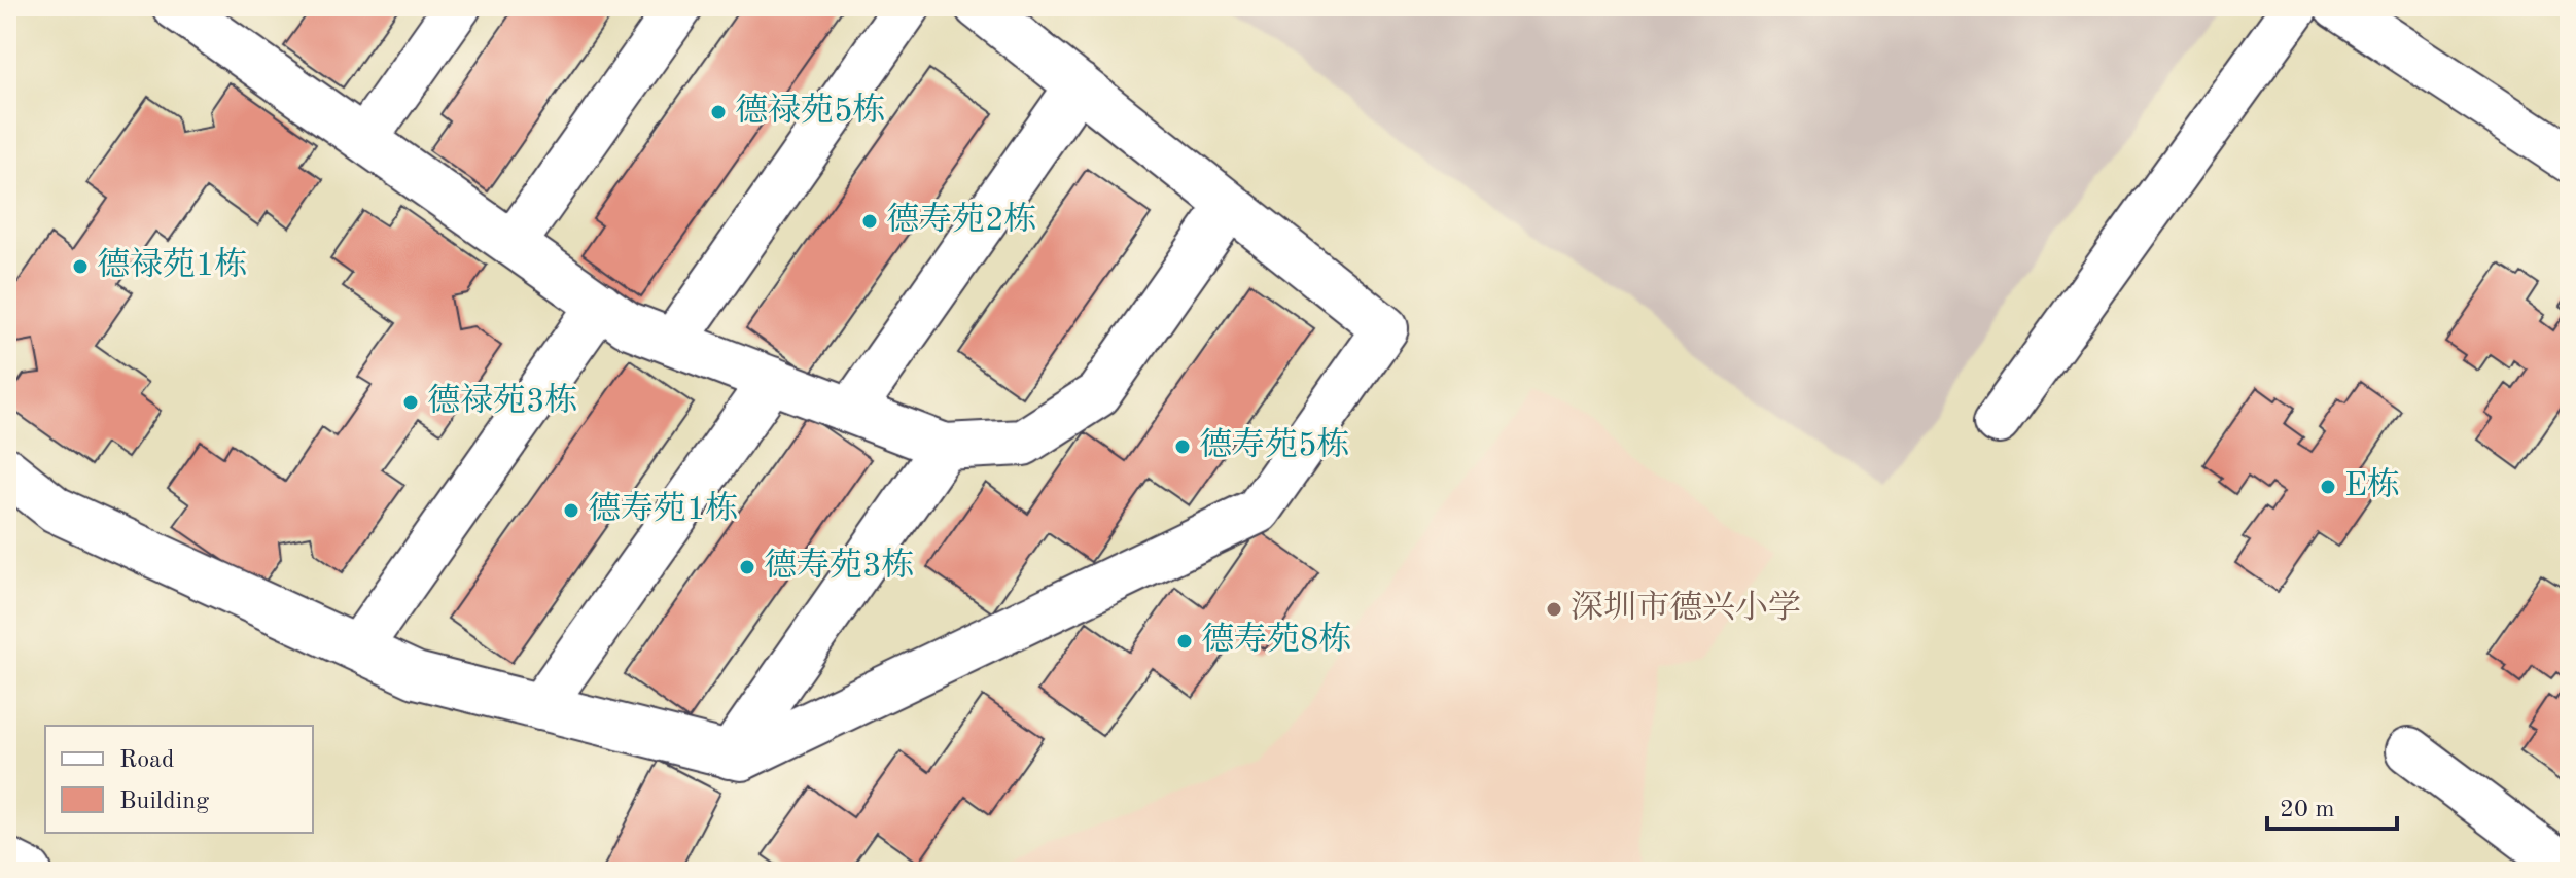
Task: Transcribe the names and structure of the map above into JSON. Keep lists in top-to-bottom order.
{
  "places": [
    "德禄苑5栋",
    "德寿苑2栋",
    "德禄苑1栋",
    "德禄苑3栋",
    "德寿苑5栋",
    "E栋",
    "德寿苑1栋",
    "德寿苑3栋",
    "深圳市德兴小学",
    "德寿苑8栋"
  ],
  "legend": ["Road", "Building"],
  "scale_bar": "20 m"
}
